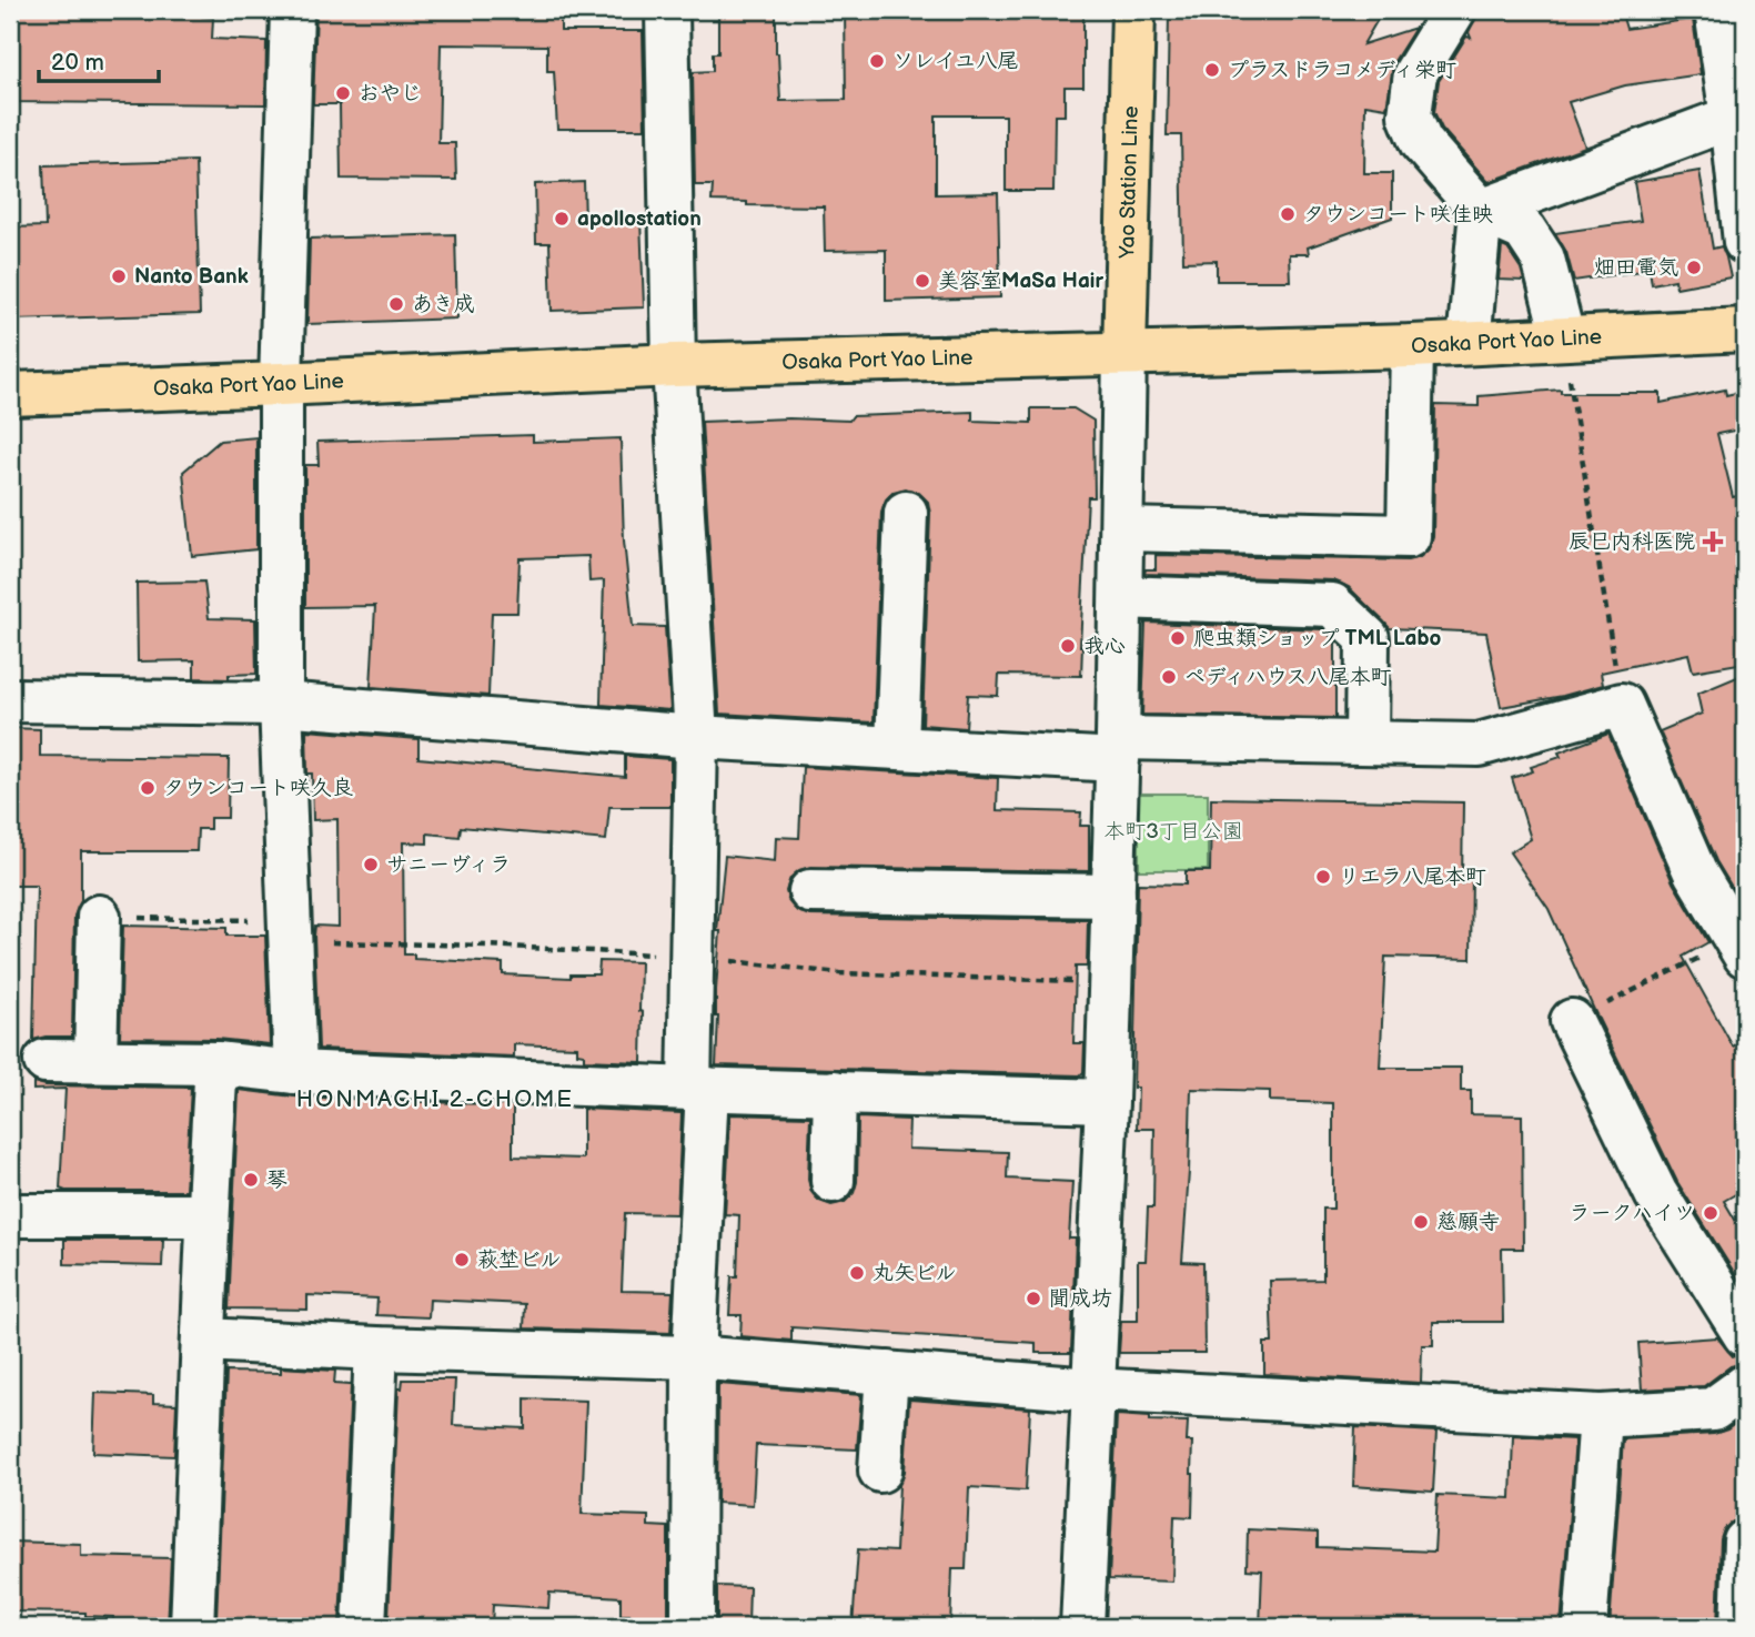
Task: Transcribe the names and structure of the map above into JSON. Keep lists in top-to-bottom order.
{
  "streets": {
    "main road": ["Yao Station Line", "Osaka Port Yao Line"]
  },
  "crossings": [
    ["Yao Station Line", "Osaka Port Yao Line"]
  ],
  "districts": ["HONMACHI 2-CHOME"],
  "parks": ["本町3丁目公園"],
  "places": {
    "other": [
      "ソレイユ八尾",
      "プラスドラコメディ栄町",
      "おやじ",
      "タウンコート咲佳映",
      "apollostation",
      "畑田電気",
      "Nanto Bank",
      "美容室MaSa Hair",
      "あき成",
      "爬虫類ショップ TML Labo",
      "我心",
      "ペディハウス八尾本町",
      "タウンコート咲久良",
      "サニーヴィラ",
      "リエラ八尾本町",
      "琴",
      "ラークハイツ",
      "慈願寺",
      "萩埜ビル",
      "丸矢ビル",
      "聞成坊"
    ],
    "health": ["辰巳内科医院"]
  },
  "scale_bar": "20 m"
}
